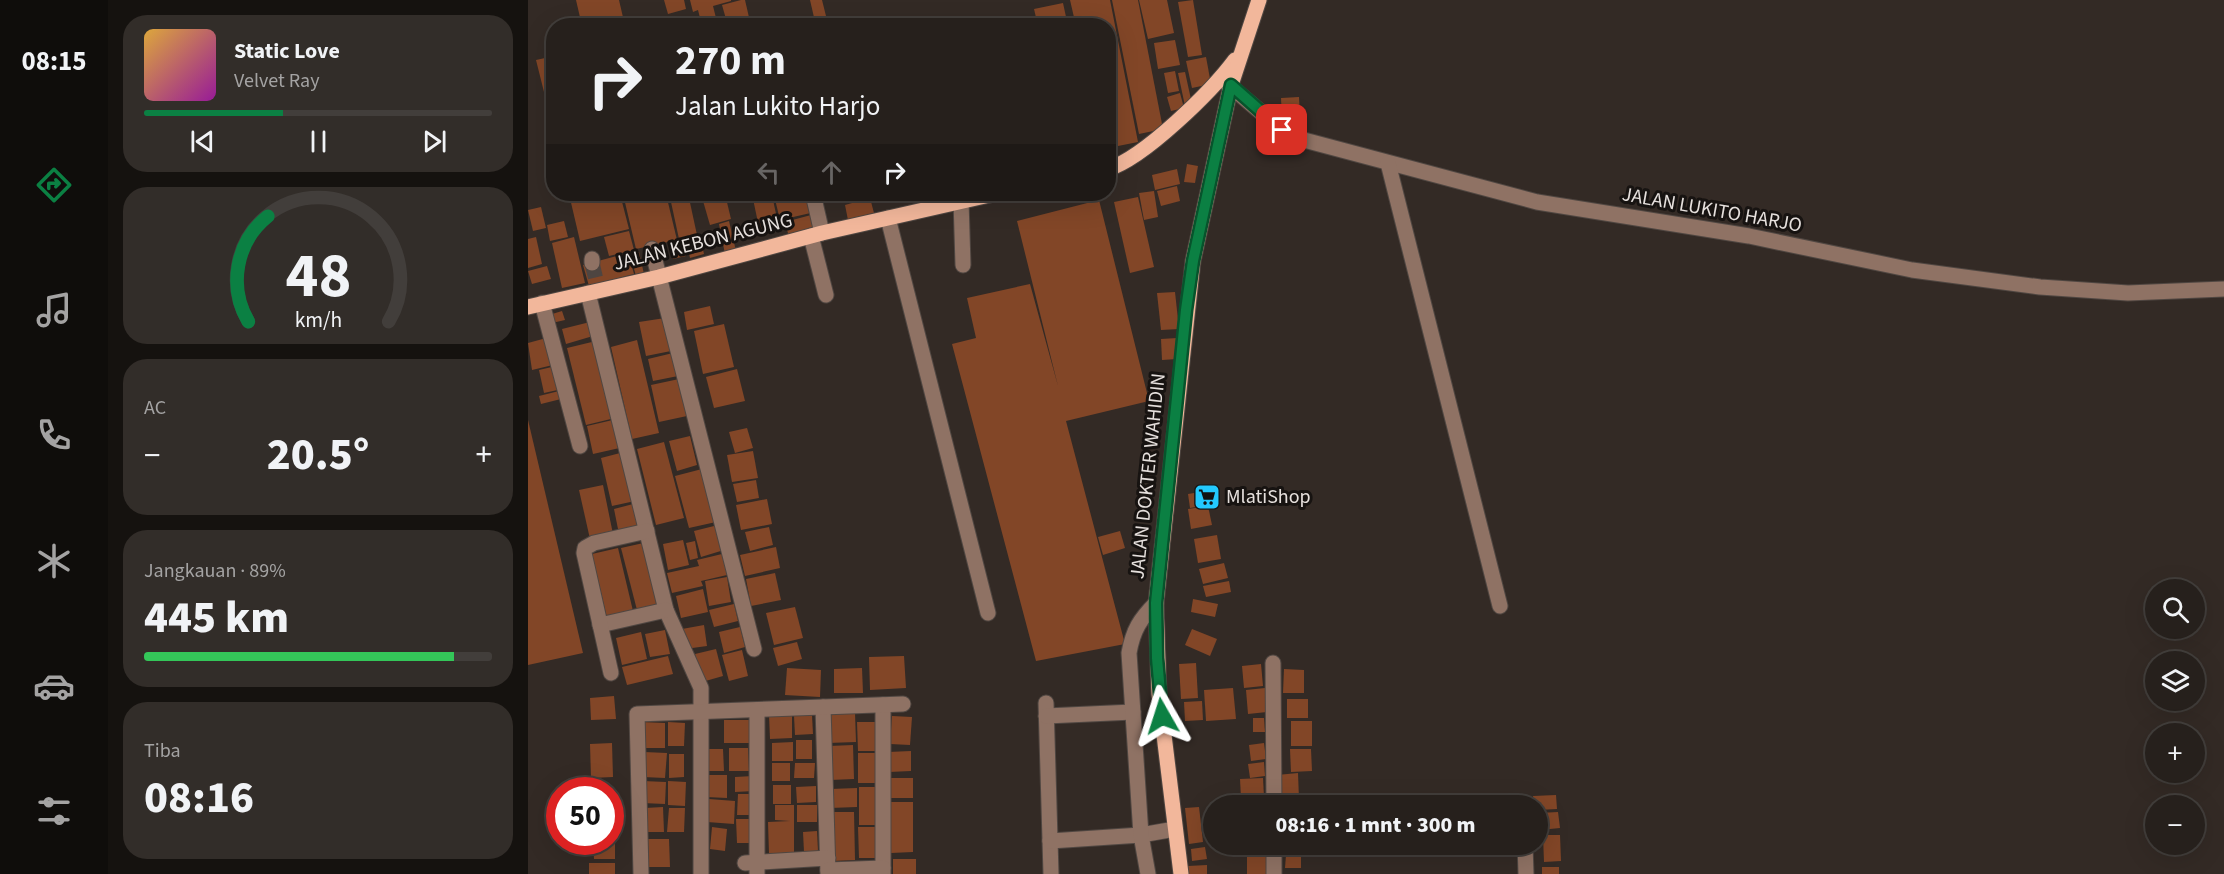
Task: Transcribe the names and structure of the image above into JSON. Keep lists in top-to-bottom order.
{
  "streets": {
    "main road": ["JALAN KEBON AGUNG", "JALAN DOKTER WAHIDIN"],
    "street": ["JALAN LUKITO HARJO"]
  },
  "crossings": [
    ["JALAN LUKITO HARJO", "JALAN DOKTER WAHIDIN"]
  ],
  "places": {
    "supermarket": ["MlatiShop"]
  },
  "page": {
    "tabs": "08:15",
    "turn": ["270 m", "Jalan Lukito Harjo"],
    "song": ["Static Love", "Velvet Ray"],
    "tile": [
      "AC",
      ["Jangkauan · 89%", "445 km"],
      ["Tiba", "08:16"]
    ],
    "heat": ["−", "20.5°", "+"],
    "map_buttons": ["+", "−"],
    "limit": "50",
    "trip": "08:16 · 1 mnt · 300 m",
    "gauge": ["48", "km/h"]
  }
}
